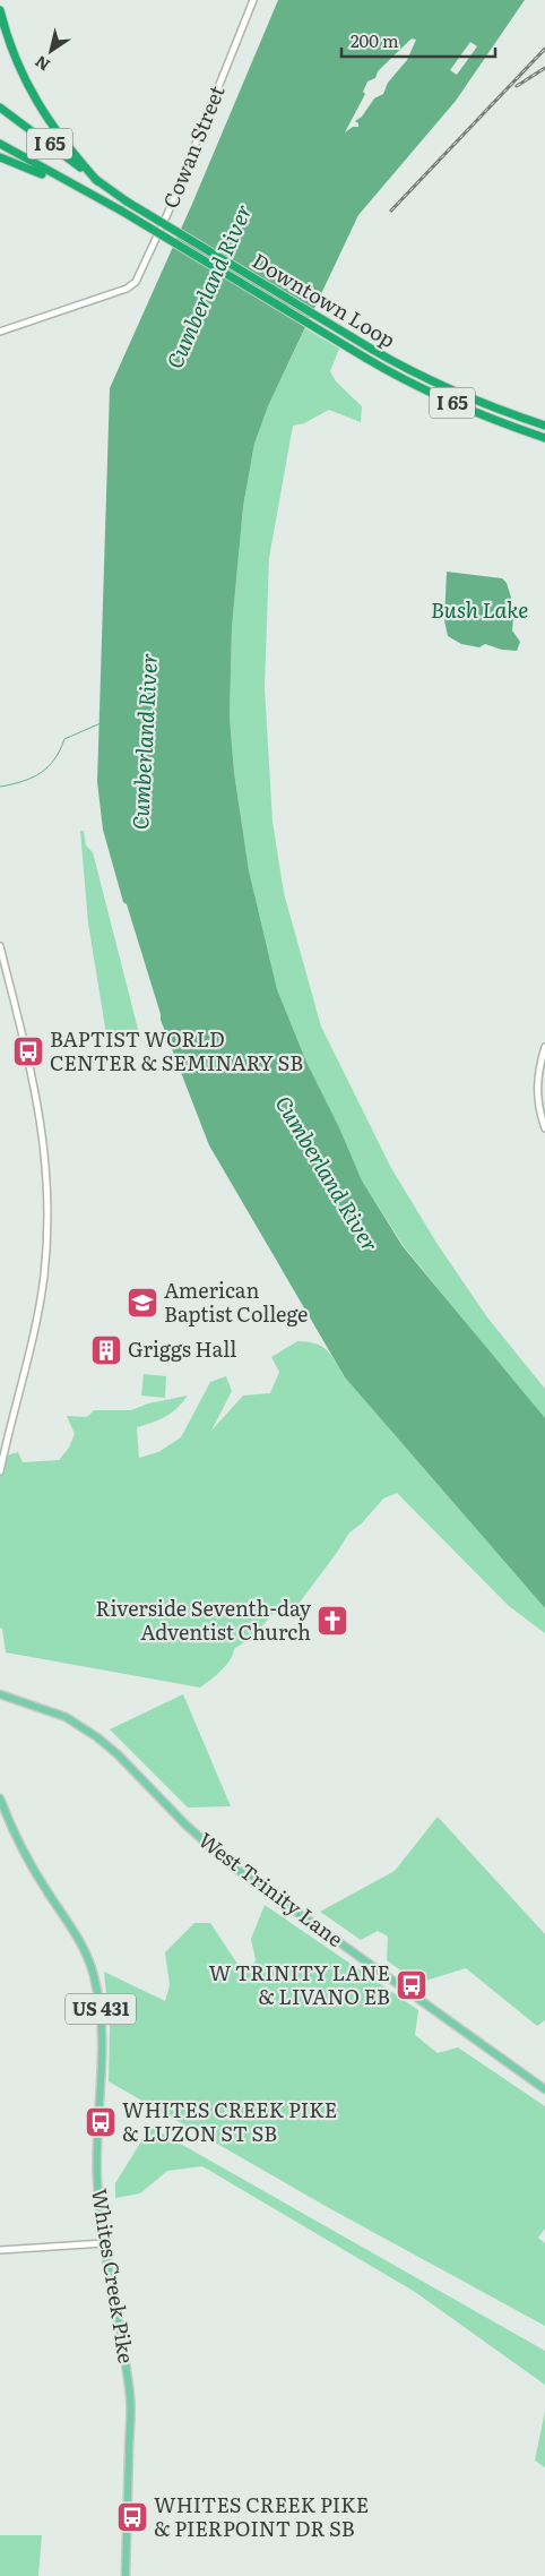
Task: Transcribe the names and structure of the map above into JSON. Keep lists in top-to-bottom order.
{
  "streets": {
    "highway": ["I 65", "Downtown Loop"],
    "main road": ["West Trinity Lane", "US 431", "Whites Creek Pike"],
    "street": ["Cowan Street"]
  },
  "crossings": [
    ["I 65", "Downtown Loop"]
  ],
  "water": ["Cumberland River", "Bush Lake"],
  "places": {
    "bus stop": [
      "BAPTIST WORLD CENTER & SEMINARY SB",
      "W TRINITY LANE & LIVANO EB",
      "WHITES CREEK PIKE & LUZON ST SB",
      "WHITES CREEK PIKE & PIERPOINT DR SB"
    ],
    "school or university": ["American Baptist College"],
    "building": ["Griggs Hall"],
    "church": ["Riverside Seventh-day Adventist Church"]
  },
  "scale_bar": "200 m",
  "north": "bottom left"
}
